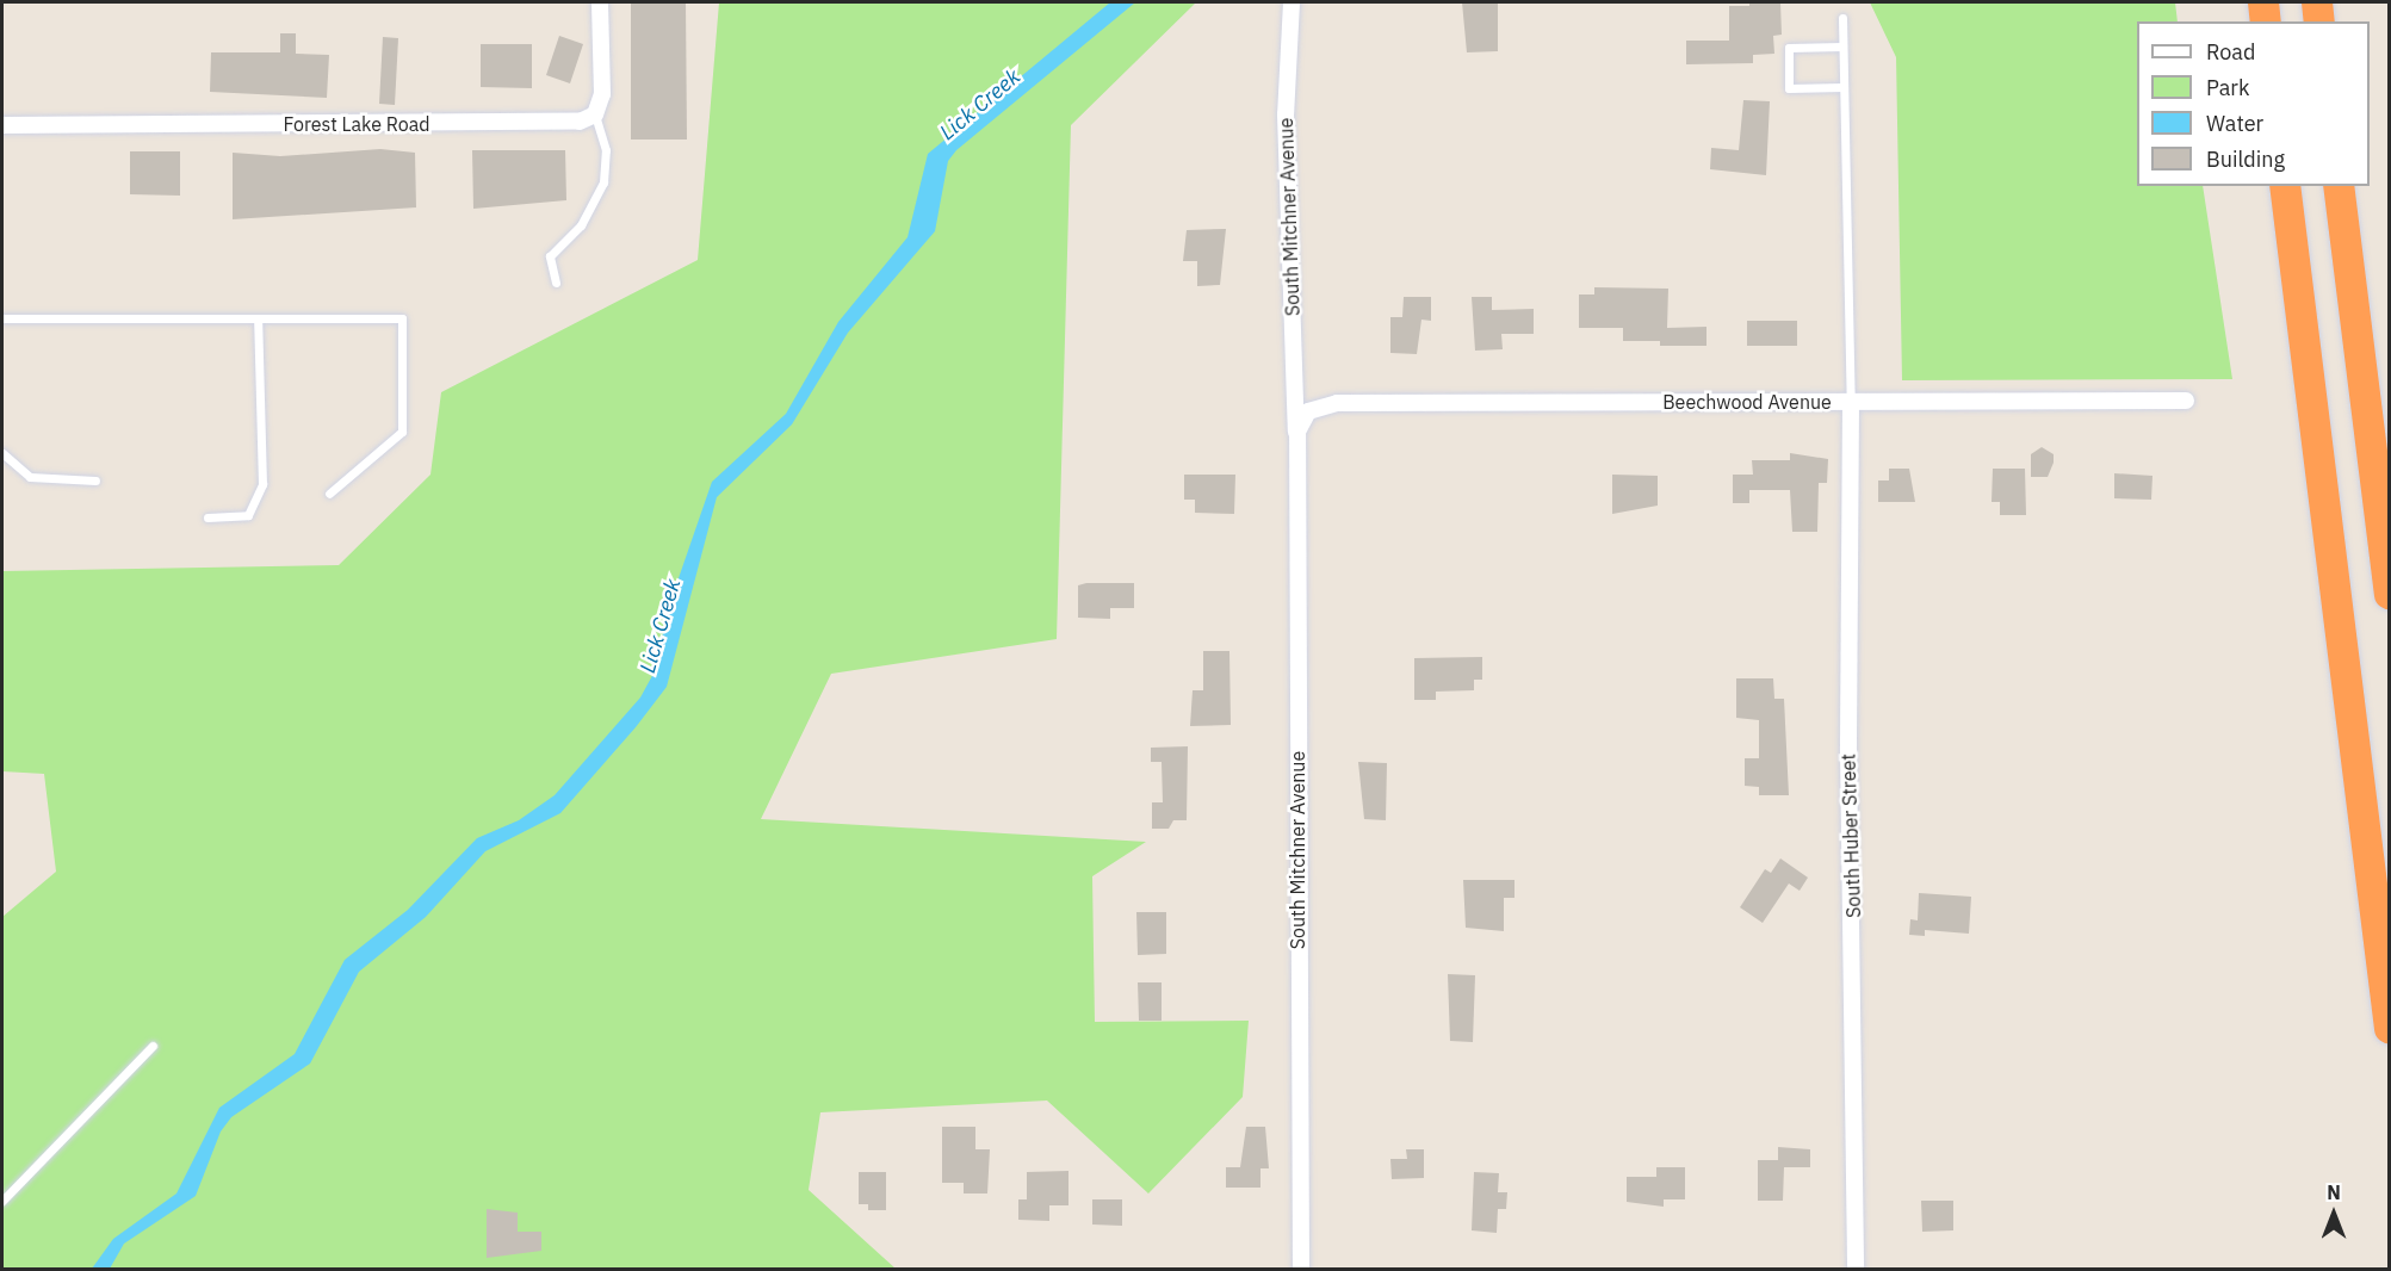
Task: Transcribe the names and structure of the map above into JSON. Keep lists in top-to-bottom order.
{
  "streets": {
    "street": [
      "Forest Lake Road",
      "South Mitchner Avenue",
      "Beechwood Avenue",
      "South Huber Street"
    ]
  },
  "crossings": [
    ["South Mitchner Avenue", "Beechwood Avenue"],
    ["Beechwood Avenue", "South Huber Street"]
  ],
  "water": ["Lick Creek"],
  "legend": [
    "Road",
    "Park",
    "Water",
    "Building"
  ],
  "north": "top"
}
